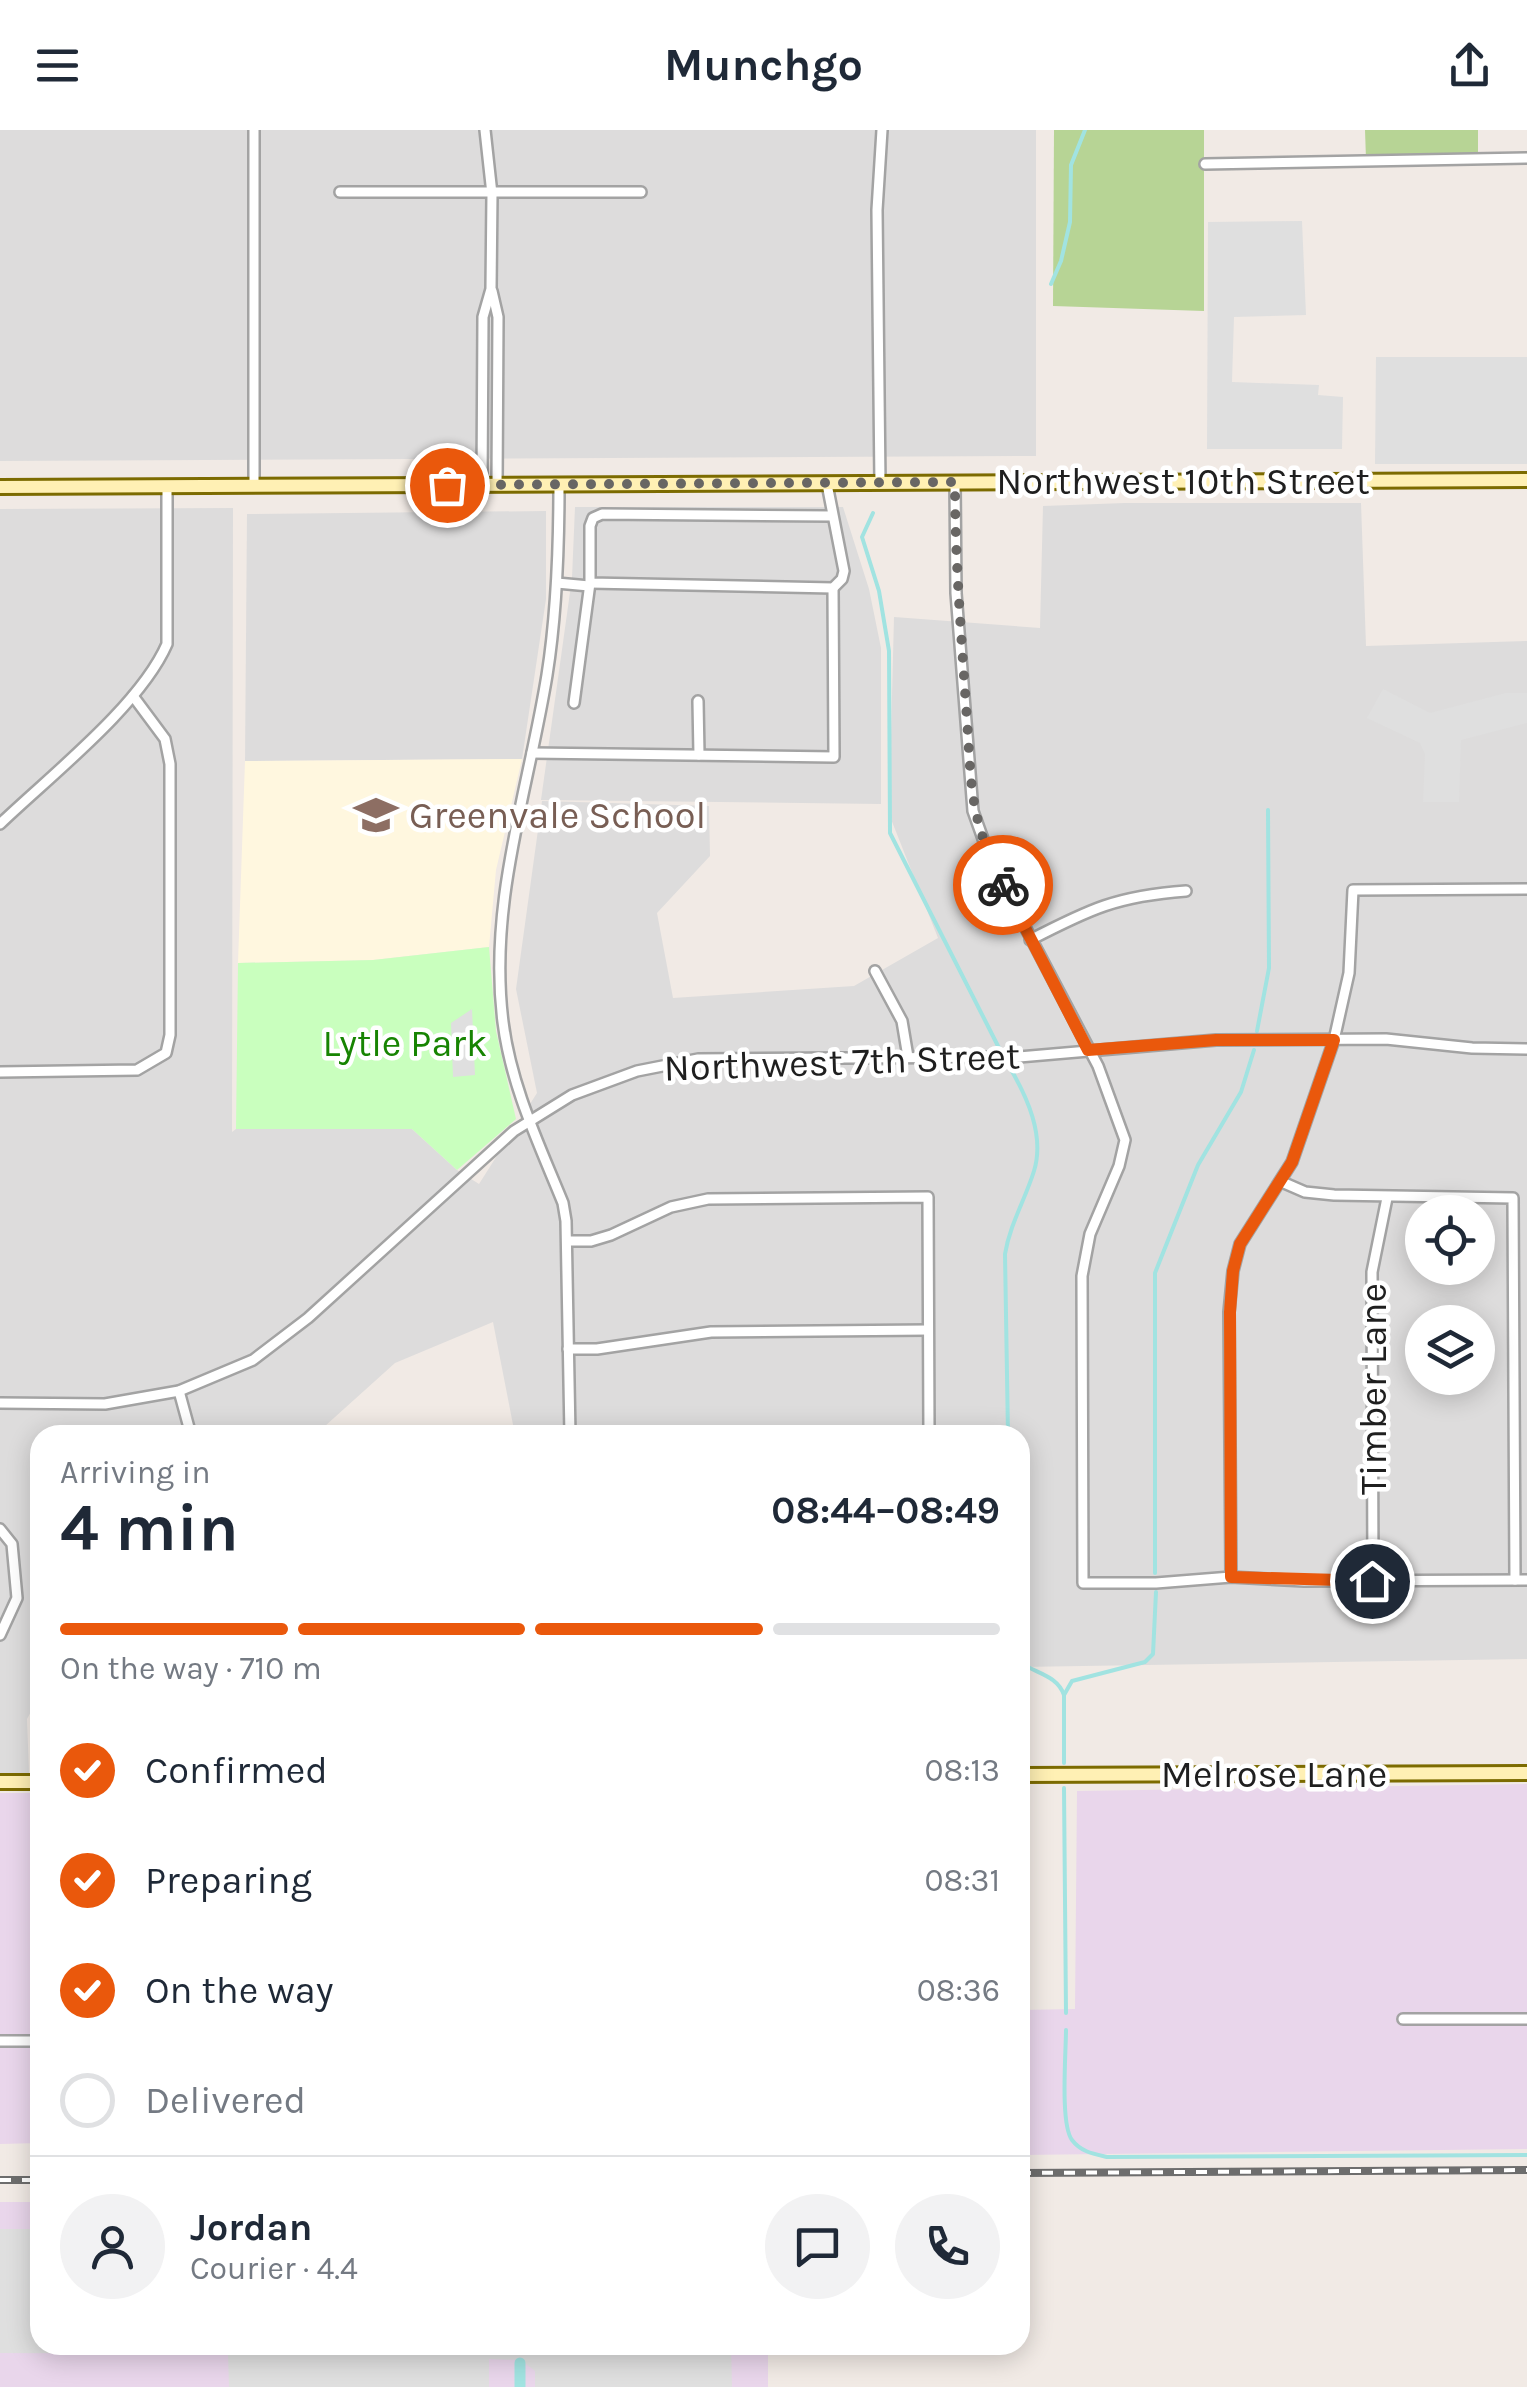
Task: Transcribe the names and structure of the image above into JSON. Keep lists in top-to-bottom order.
{
  "streets": {
    "main road": ["Northwest 10th Street", "Melrose Lane"],
    "street": ["Northwest 7th Street", "Timber Lane"]
  },
  "parks": ["Lytle Park"],
  "places": {
    "school or university": ["Greenvale School"]
  },
  "page": {
    "header": "Munchgo",
    "heading": ["4 min", "Arriving in", "08:44–08:49"],
    "panel": ["Jordan", "Courier · 4.4"],
    "bar": "On the way · 710 m",
    "list": [
      ["Confirmed", "08:13"],
      ["Preparing", "08:31"],
      ["On the way", "08:36"],
      "Delivered"
    ]
  }
}
